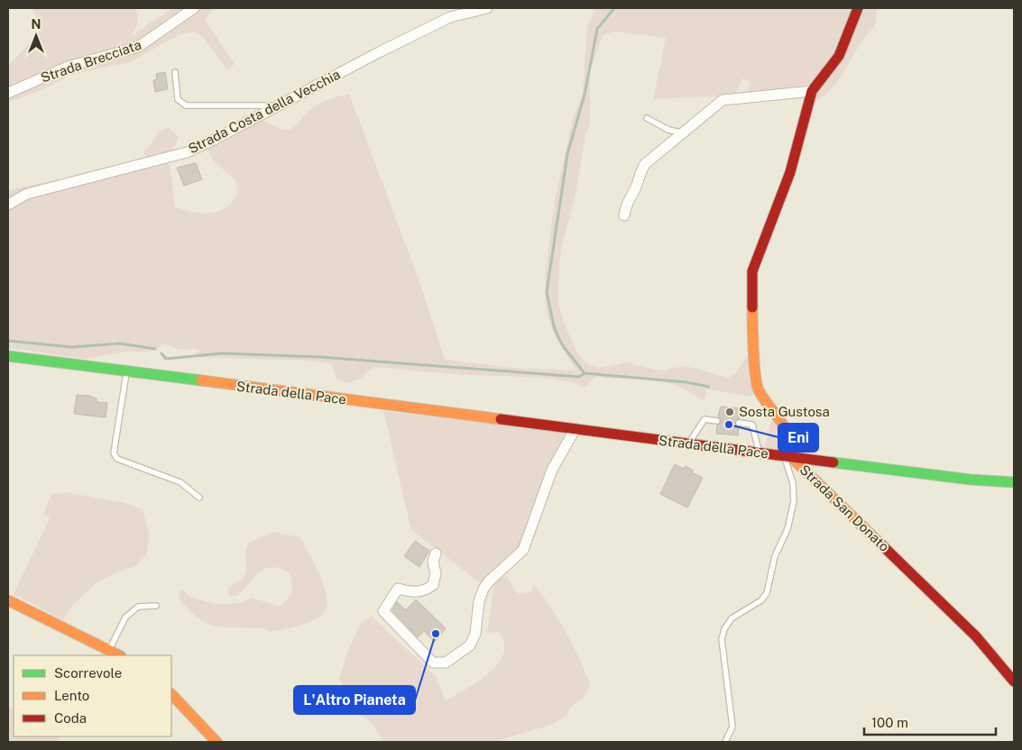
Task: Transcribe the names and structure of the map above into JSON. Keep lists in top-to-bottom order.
{
  "streets": {
    "street": [
      "Strada Brecciata",
      "Strada Costa della Vecchia",
      "Strada della Pace",
      "Strada San Donato"
    ]
  },
  "crossings": [
    ["Strada della Pace", "Strada San Donato"]
  ],
  "places": ["Sosta Gustosa", "Eni", "L'Altro Pianeta"],
  "legend": ["Scorrevole", "Lento", "Coda"],
  "scale_bar": "100 m",
  "north": "top"
}
